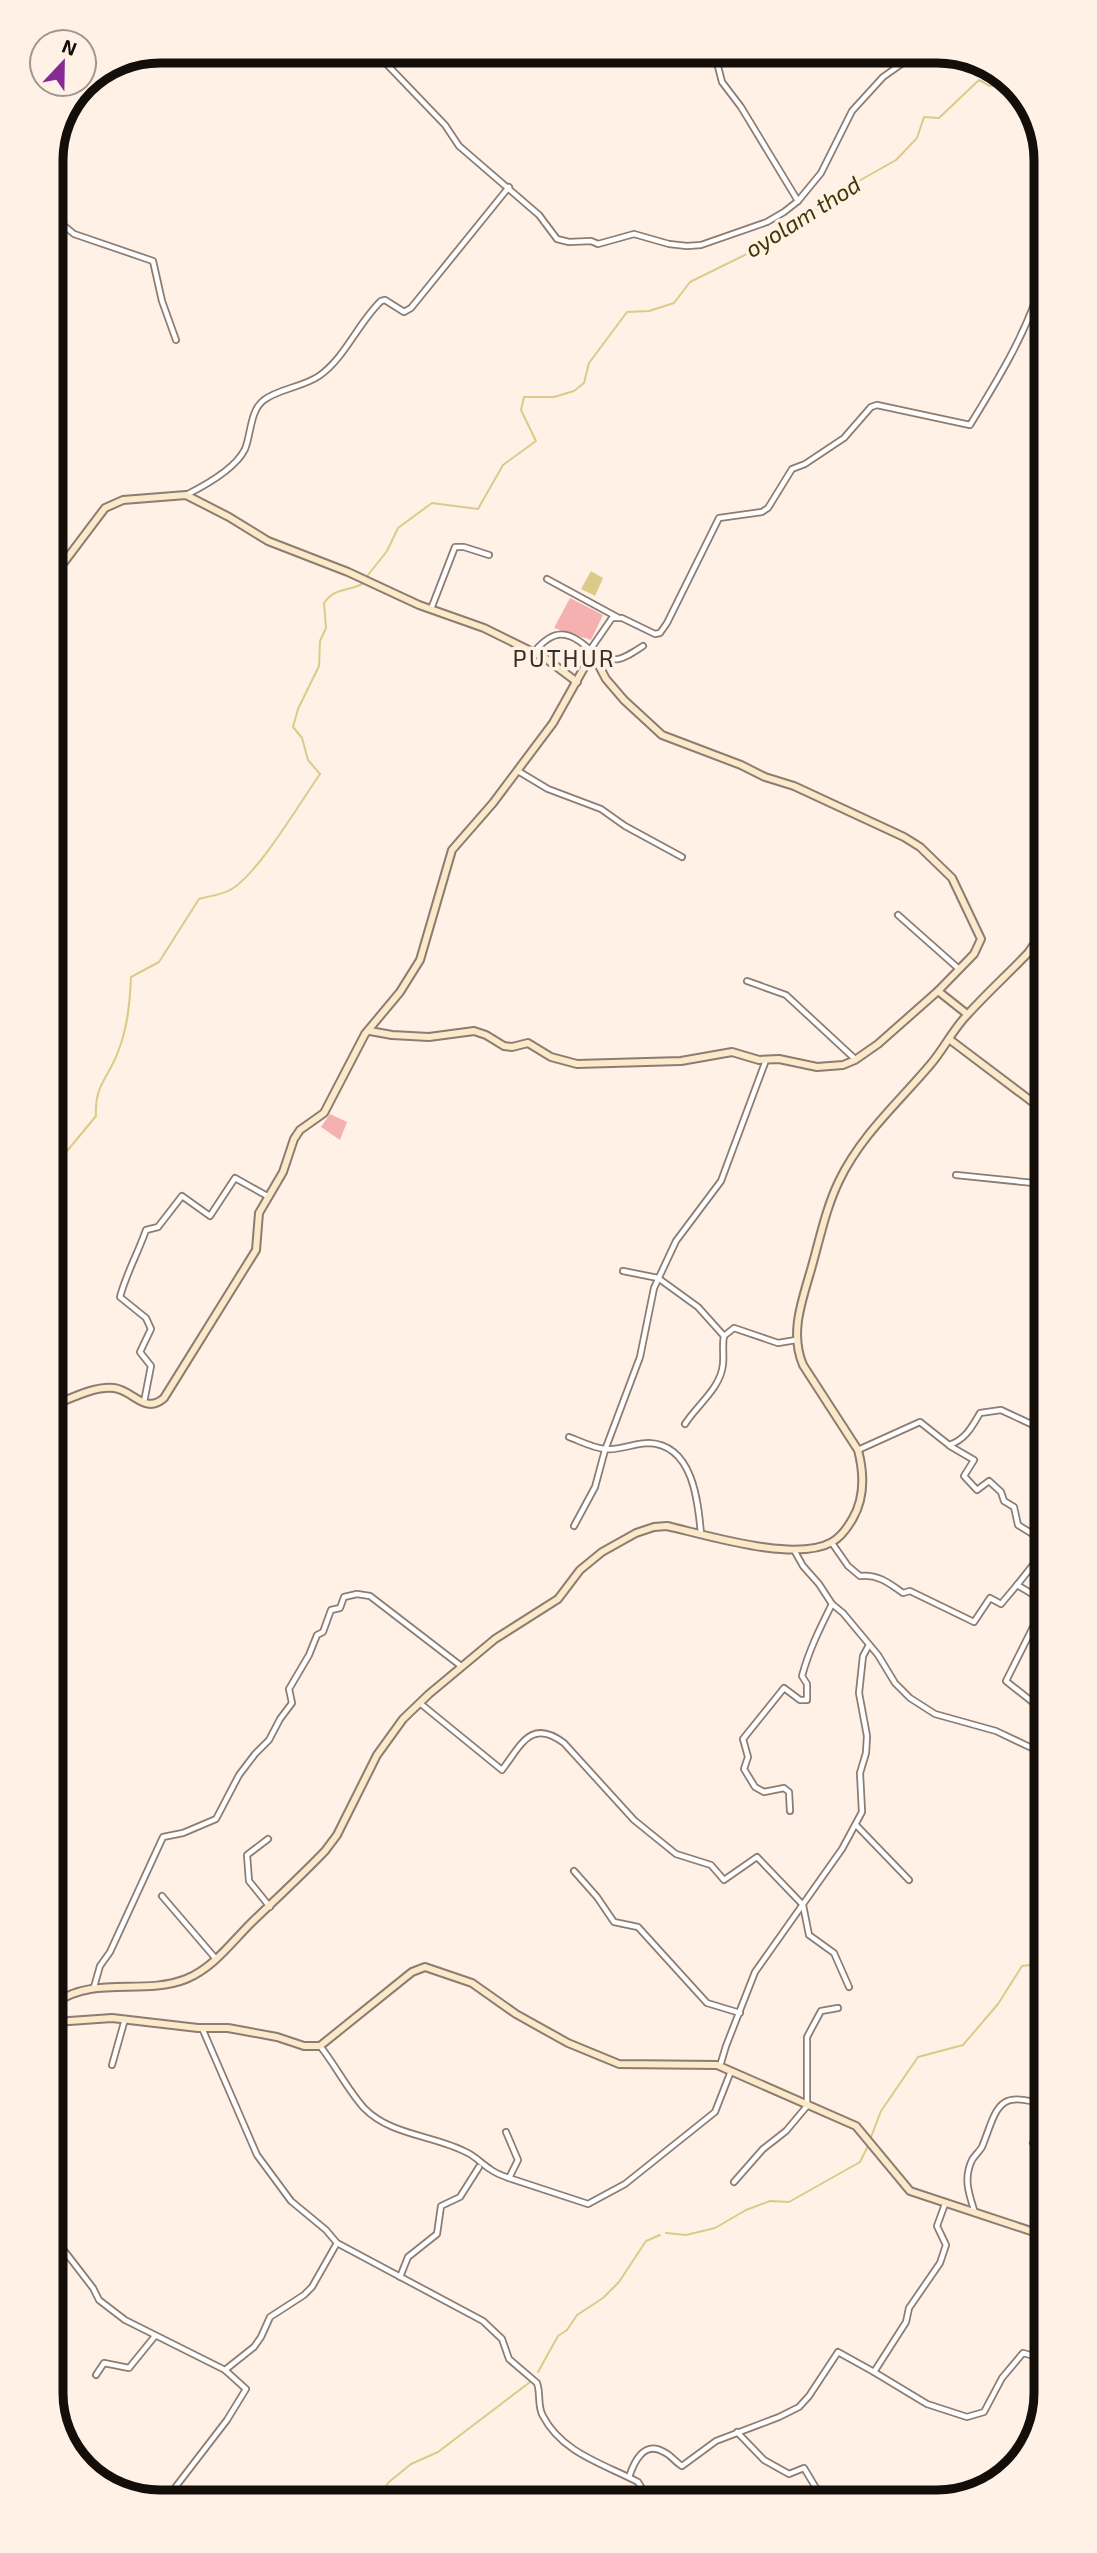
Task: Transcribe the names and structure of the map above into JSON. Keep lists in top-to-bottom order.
{
  "districts": ["PUTHUR"],
  "water": ["oyolam thod"],
  "north": "top"
}
